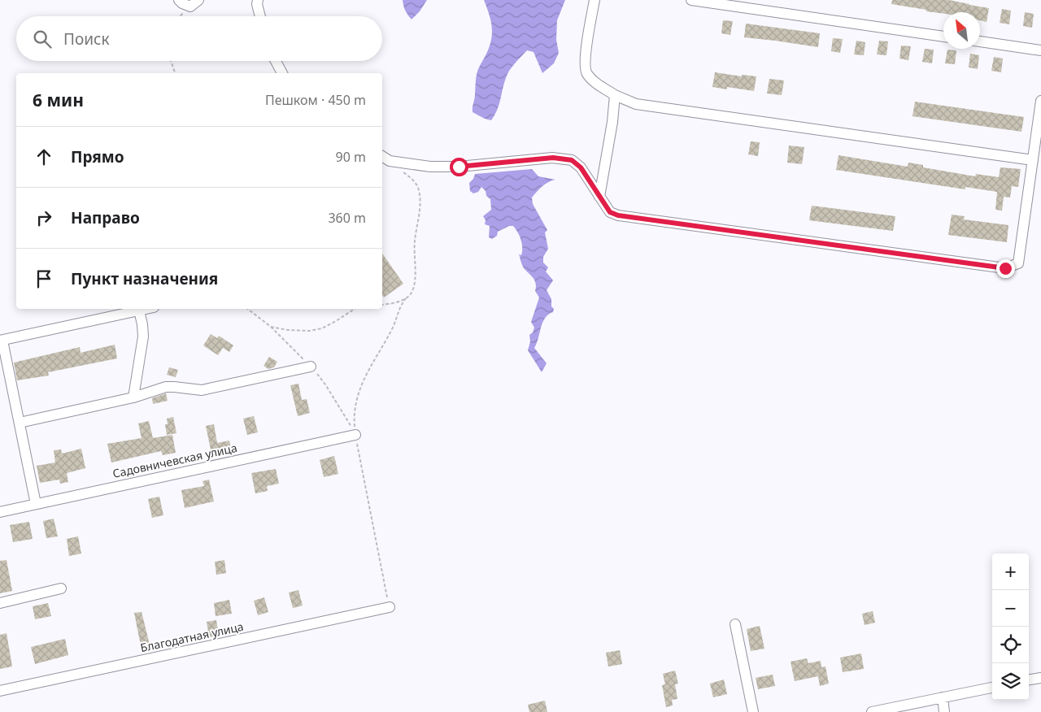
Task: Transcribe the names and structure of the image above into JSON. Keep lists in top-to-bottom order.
{
  "streets": {
    "street": ["Садовничевская улица", "Благодатная улица"]
  },
  "north": "top left",
  "page": {
    "search": "Поиск",
    "heading": ["6 мин", "Пешком · 450 m"],
    "list": [
      ["Прямо", "90 m"],
      ["Направо", "360 m"],
      "Пункт назначения"
    ],
    "map_buttons": ["+", "−"]
  }
}
